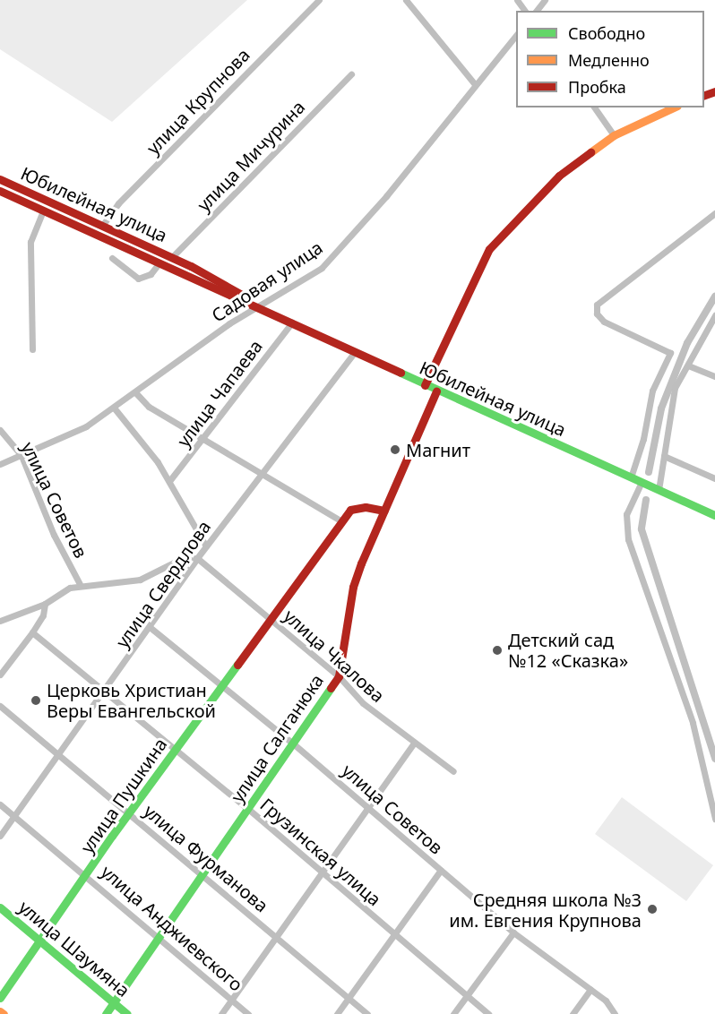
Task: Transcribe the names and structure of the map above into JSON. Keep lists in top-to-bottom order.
{
  "streets": {
    "street": [
      "улица Крупнова",
      "улица Мичурина",
      "Юбилейная улица",
      "Садовая улица",
      "улица Чапаева",
      "улица Советов",
      "улица Свердлова",
      "улица Чкалова",
      "улица Салганюка",
      "улица Пушкина",
      "Грузинская улица",
      "улица Фурманова",
      "улица Анджиевского",
      "улица Шаумяна"
    ]
  },
  "crossings": [
    ["улица Крупнова", "Юбилейная улица"],
    ["улица Мичурина", "Юбилейная улица"],
    ["Юбилейная улица", "Садовая улица"],
    ["Юбилейная улица", "улица Чапаева"],
    ["Юбилейная улица", "улица Свердлова"],
    ["Юбилейная улица", "улица Салганюка"],
    ["Садовая улица", "улица Советов"],
    ["улица Советов", "улица Свердлова"],
    ["улица Советов", "улица Салганюка"],
    ["улица Советов", "улица Пушкина"],
    ["улица Свердлова", "улица Чкалова"],
    ["улица Свердлова", "Грузинская улица"],
    ["улица Свердлова", "улица Фурманова"],
    ["улица Свердлова", "улица Анджиевского"],
    ["улица Чкалова", "улица Салганюка"],
    ["улица Чкалова", "улица Пушкина"],
    ["улица Салганюка", "улица Пушкина"],
    ["улица Салганюка", "Грузинская улица"],
    ["улица Салганюка", "улица Фурманова"],
    ["улица Салганюка", "улица Анджиевского"],
    ["улица Салганюка", "улица Шаумяна"],
    ["улица Пушкина", "Грузинская улица"],
    ["улица Пушкина", "улица Фурманова"],
    ["улица Пушкина", "улица Анджиевского"],
    ["улица Пушкина", "улица Шаумяна"]
  ],
  "places": [
    "Магнит",
    "Детский сад №12 «Сказка»",
    "Церковь Христиан Веры Евангельской",
    "Средняя школа №3 им. Евгения Крупнова"
  ],
  "legend": ["Свободно", "Медленно", "Пробка"]
}
